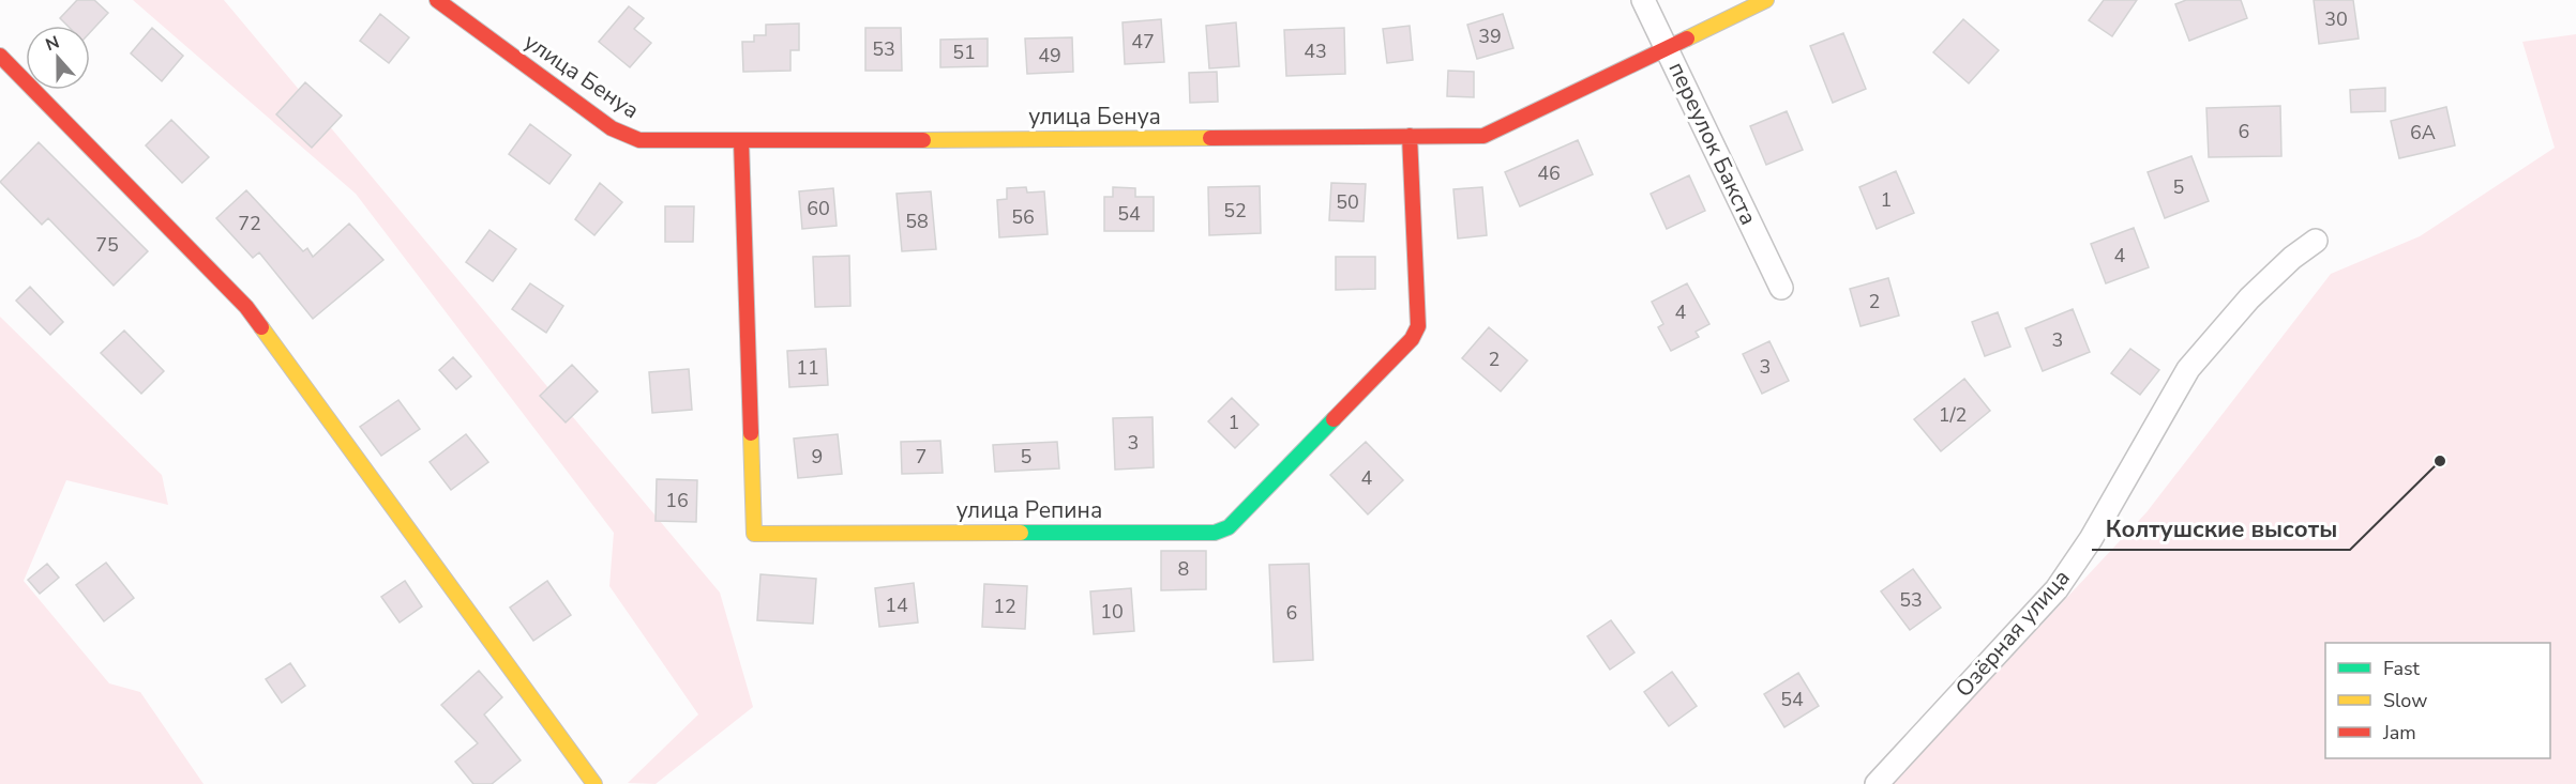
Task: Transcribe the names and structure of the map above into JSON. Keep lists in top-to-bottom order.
{
  "streets": {
    "street": [
      "улица Бенуа",
      "переулок Бакста",
      "улица Репина",
      "Озёрная улица"
    ]
  },
  "crossings": [
    ["улица Бенуа", "переулок Бакста"],
    ["улица Бенуа", "улица Репина"]
  ],
  "places": ["Колтушские высоты"],
  "house_numbers": [
    "30",
    "39",
    "47",
    "53",
    "43",
    "51",
    "49",
    "6",
    "6А",
    "46",
    "5",
    "1",
    "50",
    "60",
    "52",
    "54",
    "56",
    "58",
    "72",
    "75",
    "4",
    "2",
    "4",
    "3",
    "2",
    "3",
    "11",
    "1/2",
    "1",
    "3",
    "9",
    "7",
    "5",
    "4",
    "16",
    "8",
    "53",
    "14",
    "12",
    "10",
    "6",
    "54"
  ],
  "legend": ["Fast", "Slow", "Jam"],
  "north": "top"
}
